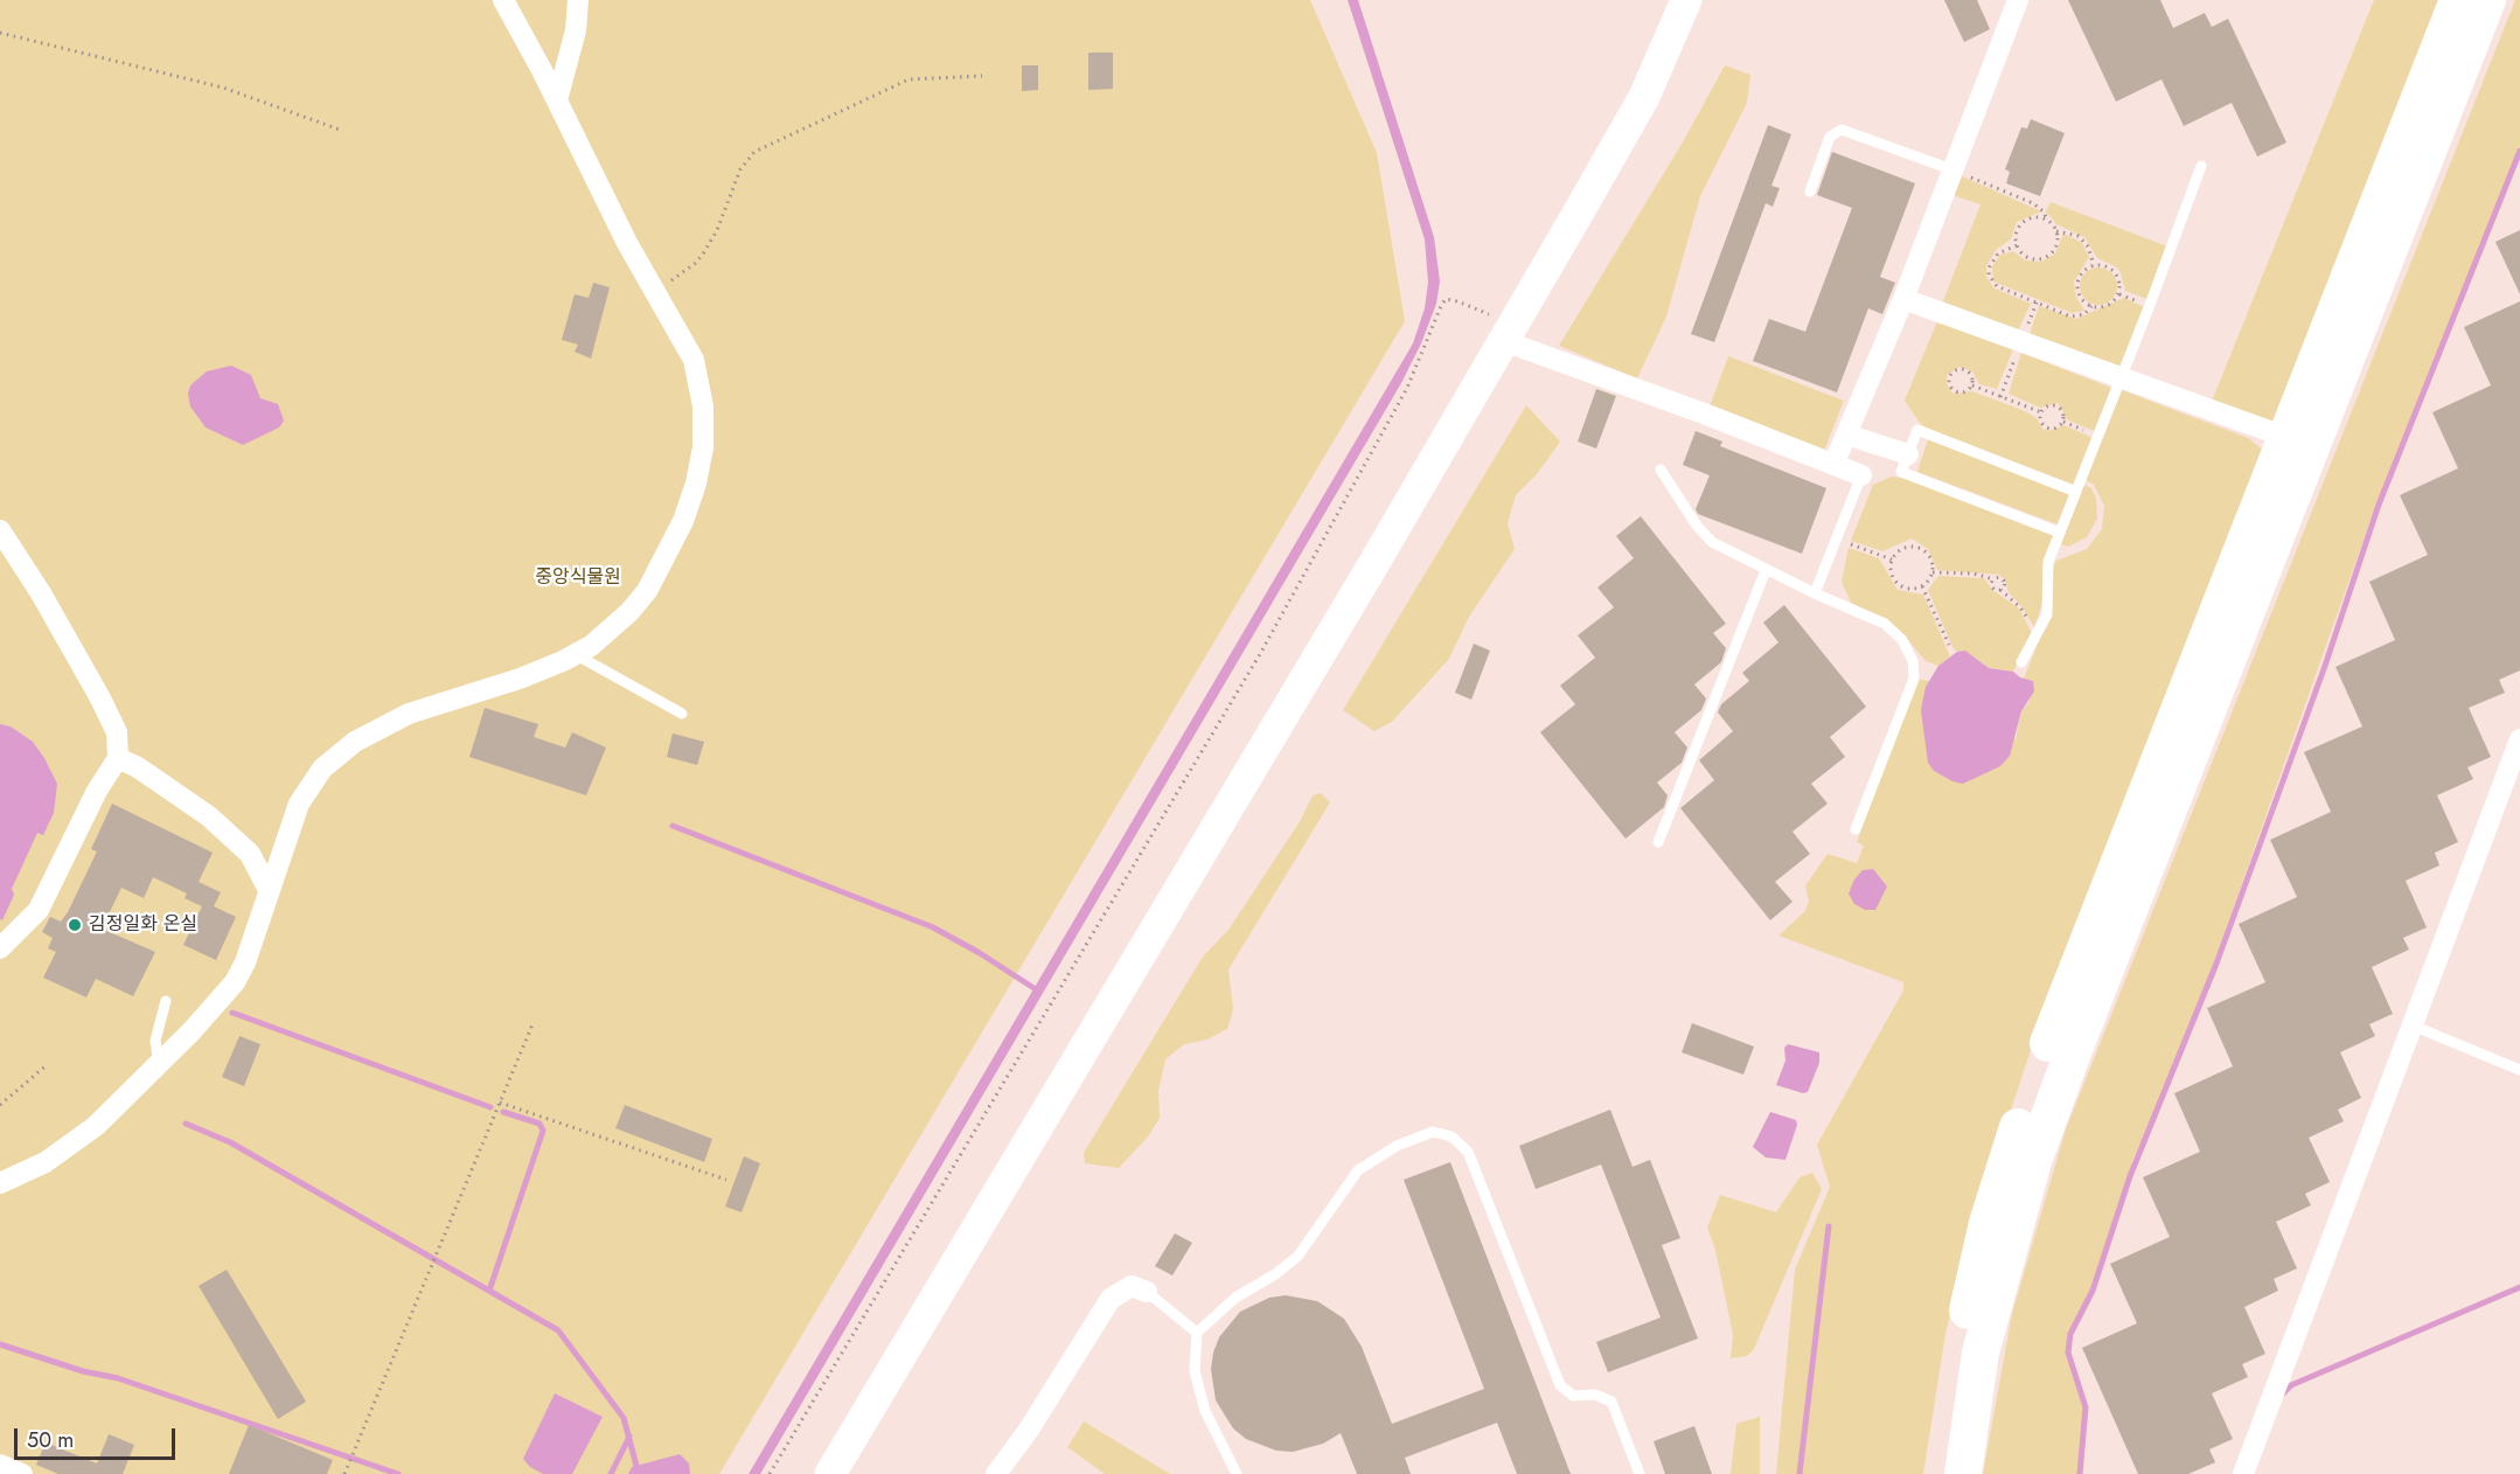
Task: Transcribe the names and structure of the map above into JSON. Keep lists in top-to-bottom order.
{
  "parks": ["중앙식물원"],
  "places": ["김정일화 온실"],
  "scale_bar": "50 m"
}
